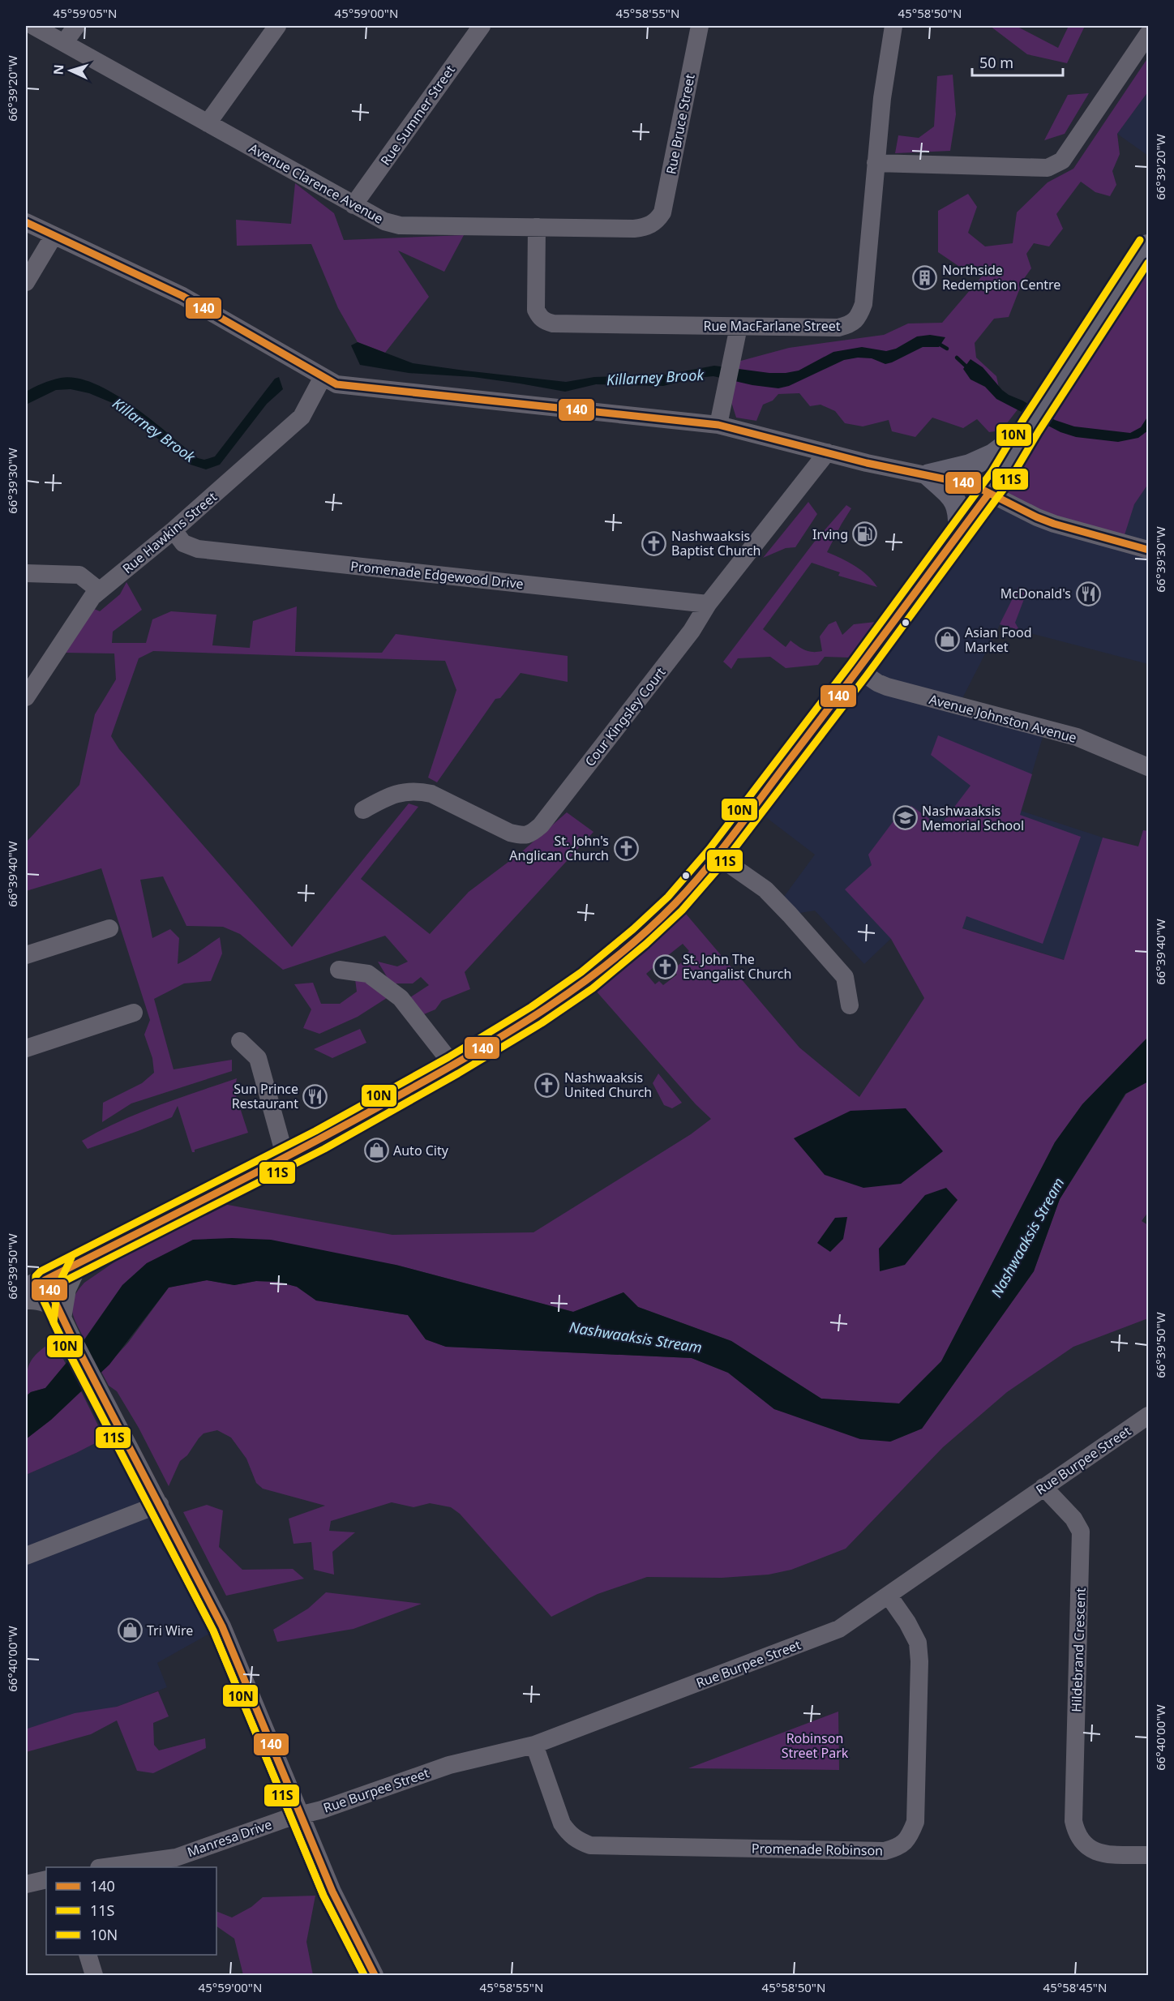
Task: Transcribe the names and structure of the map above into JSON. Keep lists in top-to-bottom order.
{
  "streets": {
    "street": [
      "Rue Summer Street",
      "Rue Bruce Street",
      "Avenue Clarence Avenue",
      "Rue MacFarlane Street",
      "Rue Hawkins Street",
      "Promenade Edgewood Drive",
      "Cour Kingsley Court",
      "Avenue Johnston Avenue",
      "Rue Burpee Street",
      "Hildebrand Crescent",
      "Manresa Drive",
      "Promenade Robinson"
    ]
  },
  "crossings": [
    ["Rue Summer Street", "Avenue Clarence Avenue"],
    ["Rue Bruce Street", "Avenue Clarence Avenue"],
    ["Avenue Clarence Avenue", "Rue MacFarlane Street"],
    ["Rue Hawkins Street", "Promenade Edgewood Drive"],
    ["Promenade Edgewood Drive", "Cour Kingsley Court"],
    ["Rue Burpee Street", "Hildebrand Crescent"],
    ["Rue Burpee Street", "Manresa Drive"],
    ["Rue Burpee Street", "Promenade Robinson"]
  ],
  "water": ["Killarney Brook", "Nashwaaksis Stream"],
  "parks": ["Robinson Street Park"],
  "places": {
    "building": ["Northside Redemption Centre"],
    "fuel station": ["Irving"],
    "church": [
      "Nashwaaksis Baptist Church",
      "St. John's Anglican Church",
      "St. John The Evangalist Church",
      "Nashwaaksis United Church"
    ],
    "restaurant": ["McDonald's", "Sun Prince Restaurant"],
    "shop": ["Asian Food Market", "Auto City", "Tri Wire"],
    "school or university": ["Nashwaaksis Memorial School"]
  },
  "lines": ["transit line 140", "transit line 10N", "transit line 11S"],
  "legend": ["140", "11S", "10N"],
  "scale_bar": "50 m",
  "north": "left",
  "coordinates": [
    "45°59'05\"N",
    "45°59'00\"N",
    "45°58'55\"N",
    "45°58'50\"N",
    "66°39'20\"W",
    "66°39'30\"W",
    "66°39'40\"W",
    "66°39'50\"W",
    "66°40'00\"W",
    "45°58'45\"N"
  ]
}
